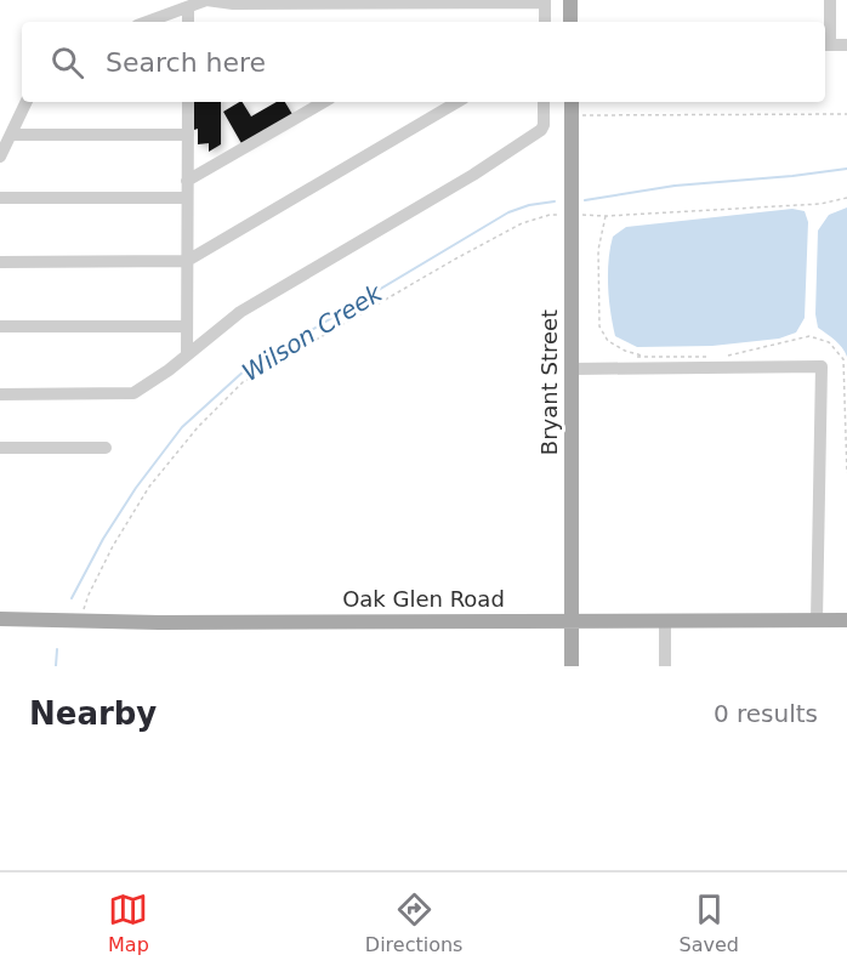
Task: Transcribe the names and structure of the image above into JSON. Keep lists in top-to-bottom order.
{
  "streets": {
    "main road": ["Bryant Street", "Oak Glen Road"]
  },
  "crossings": [
    ["Bryant Street", "Oak Glen Road"]
  ],
  "water": ["Wilson Creek"],
  "page": {
    "search": "Search here",
    "heading": ["Nearby", "0 results"],
    "nav": ["Map", "Directions", "Saved"]
  }
}
